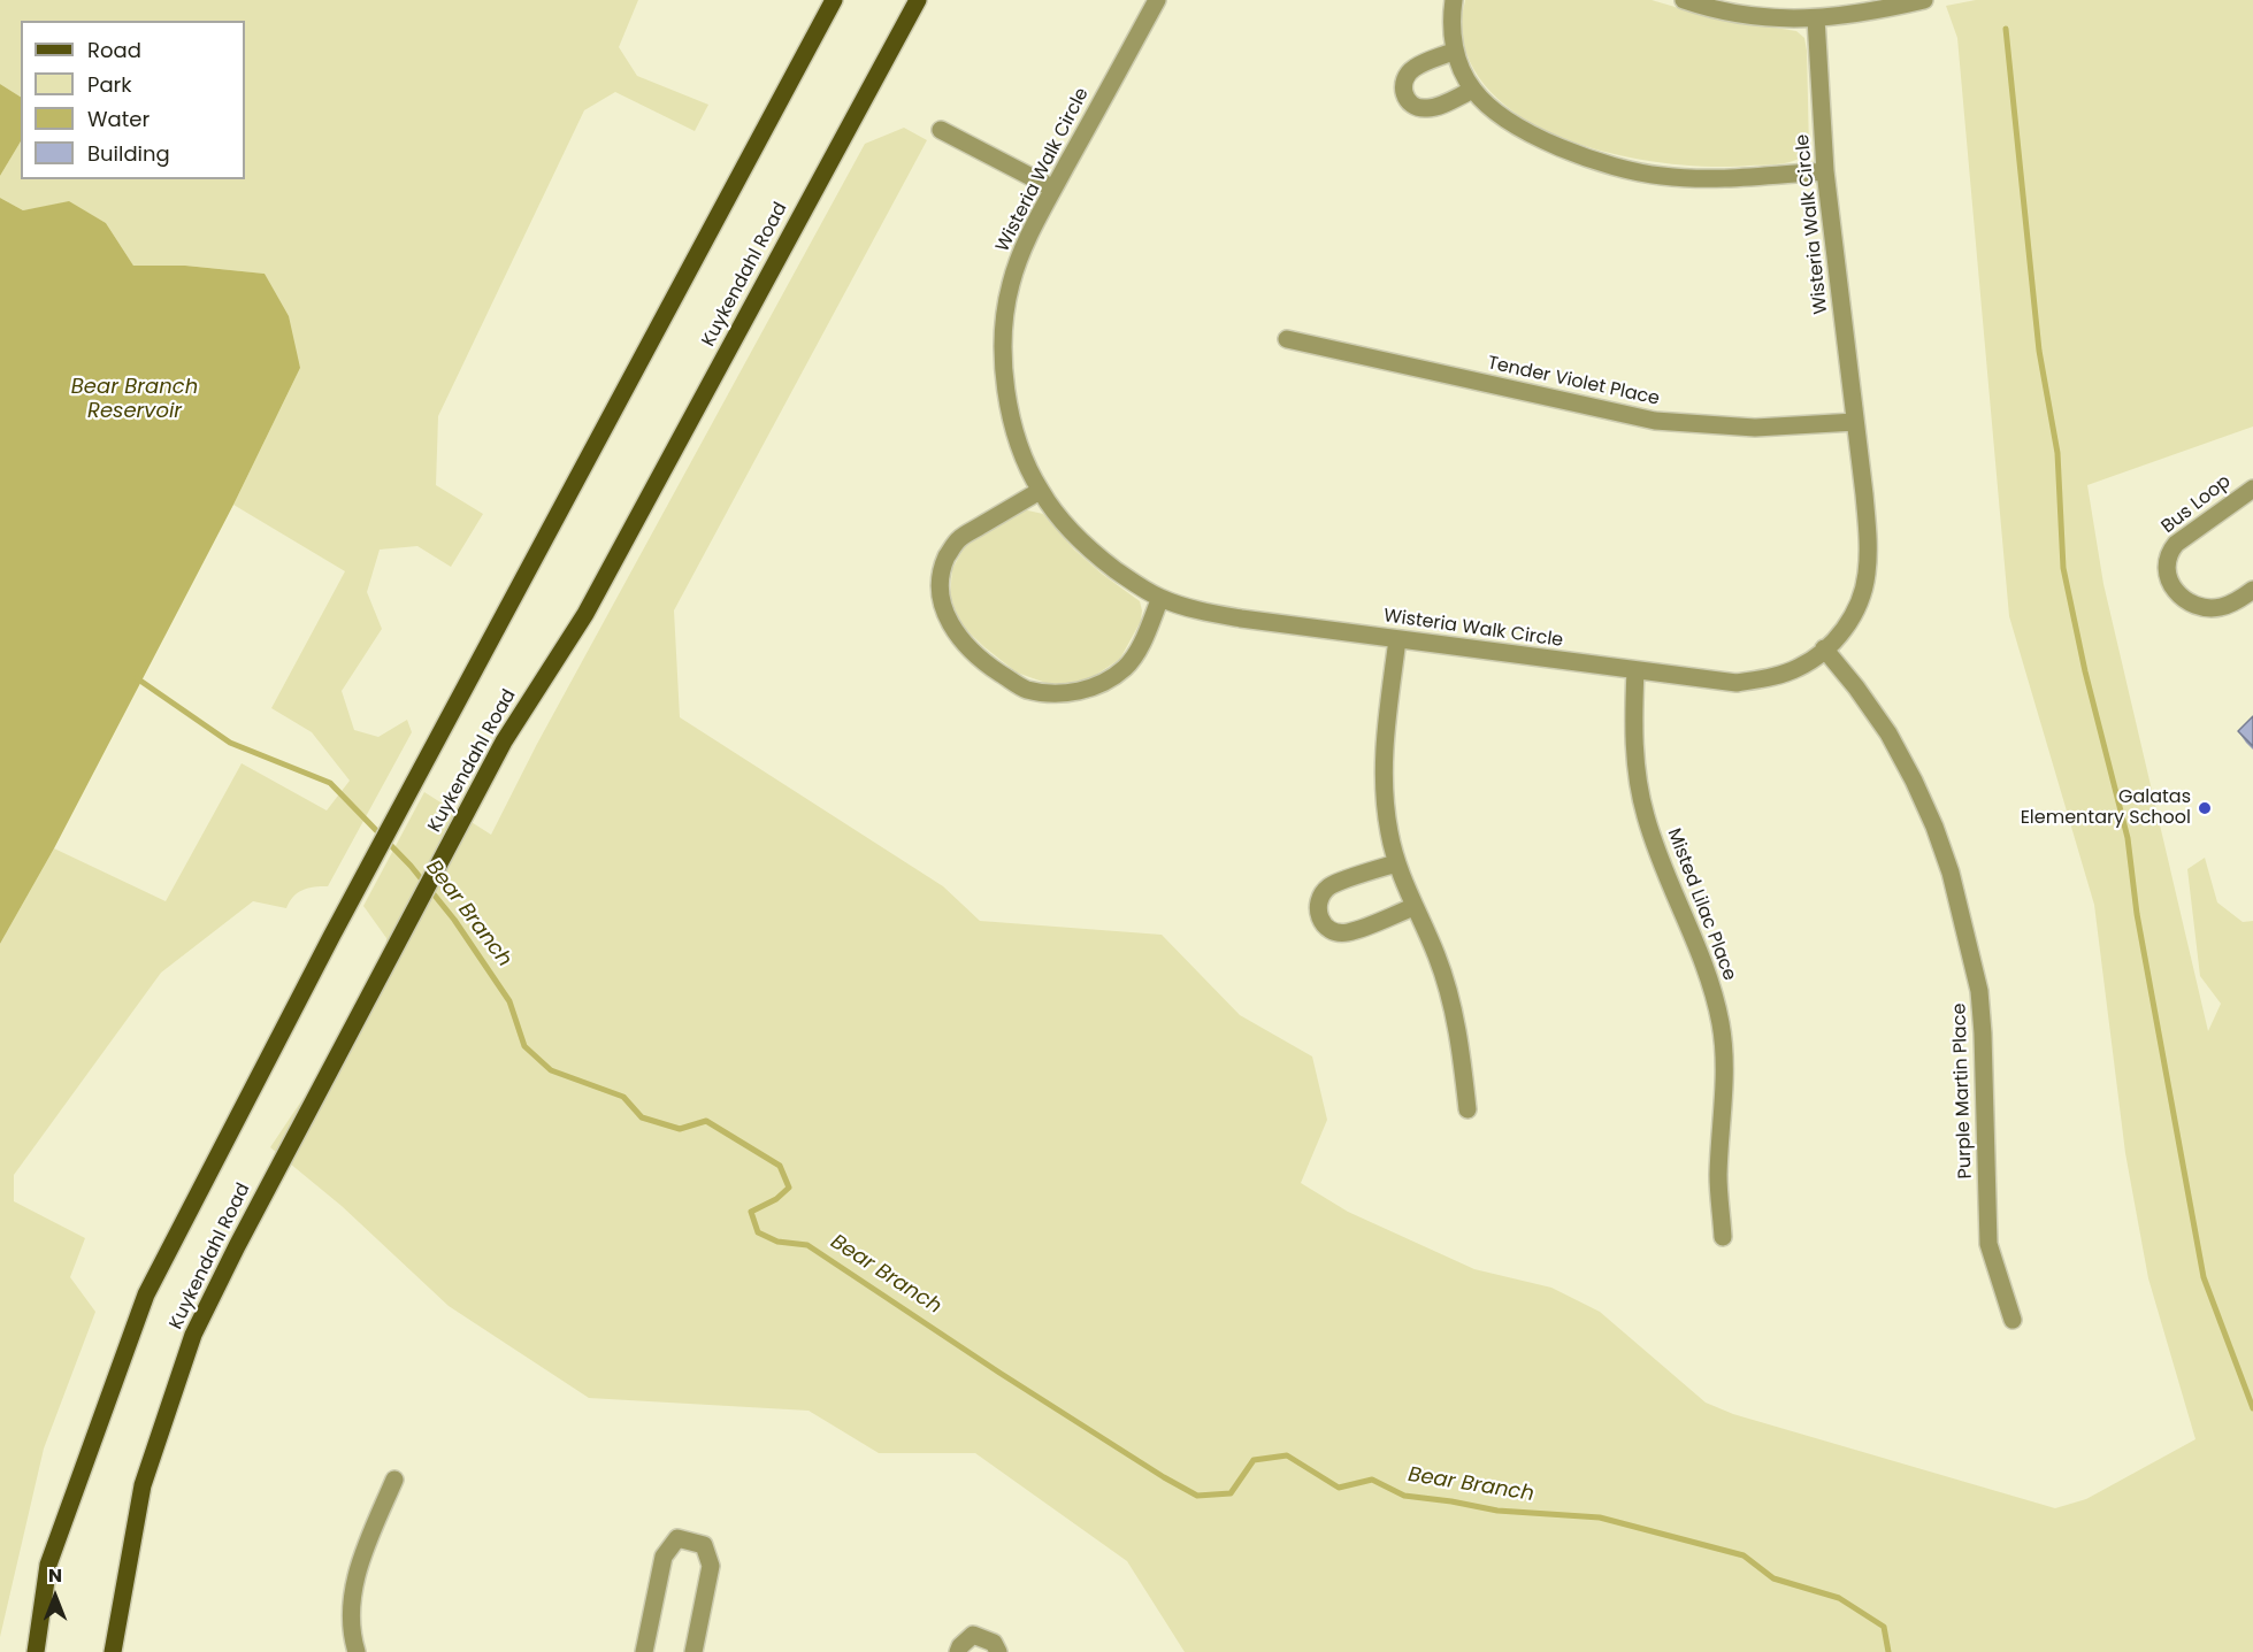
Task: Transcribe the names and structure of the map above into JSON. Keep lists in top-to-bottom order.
{
  "streets": {
    "main road": ["Kuykendahl Road"],
    "street": [
      "Wisteria Walk Circle",
      "Tender Violet Place",
      "Bus Loop",
      "Misted Lilac Place",
      "Purple Martin Place"
    ]
  },
  "crossings": [
    ["Wisteria Walk Circle", "Tender Violet Place"],
    ["Wisteria Walk Circle", "Misted Lilac Place"],
    ["Wisteria Walk Circle", "Purple Martin Place"]
  ],
  "water": ["Bear Branch Reservoir", "Bear Branch"],
  "places": ["Galatas Elementary School"],
  "legend": [
    "Road",
    "Park",
    "Water",
    "Building"
  ],
  "north": "top"
}
